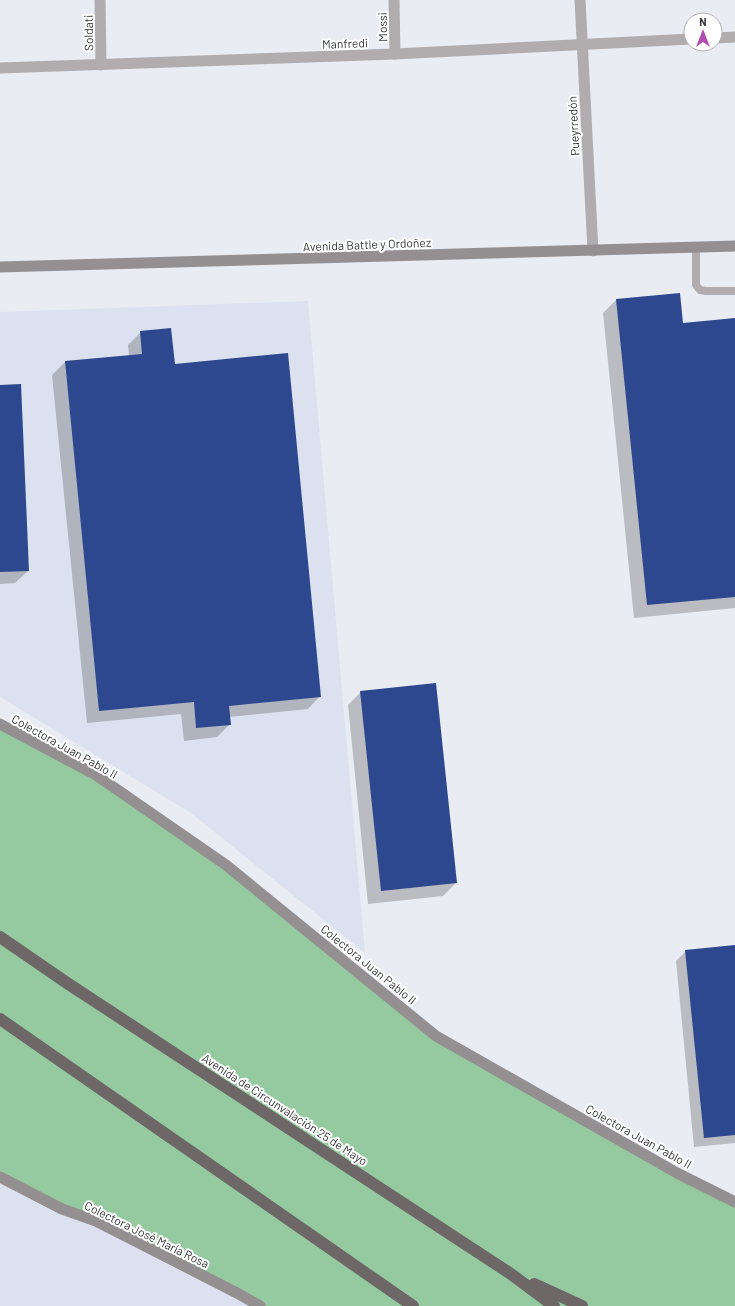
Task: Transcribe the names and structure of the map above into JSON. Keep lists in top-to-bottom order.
{
  "streets": {
    "highway": ["Avenida de Circunvalación 25 de Mayo"],
    "main road": ["Avenida Battle y Ordoñez", "Colectora Juan Pablo II", "Colectora José María Rosa"],
    "street": [
      "Mossi",
      "Soldati",
      "Manfredi",
      "Pueyrredón"
    ]
  },
  "crossings": [
    ["Mossi", "Manfredi"],
    ["Soldati", "Manfredi"],
    ["Manfredi", "Pueyrredón"],
    ["Pueyrredón", "Avenida Battle y Ordoñez"]
  ],
  "north": "top"
}
